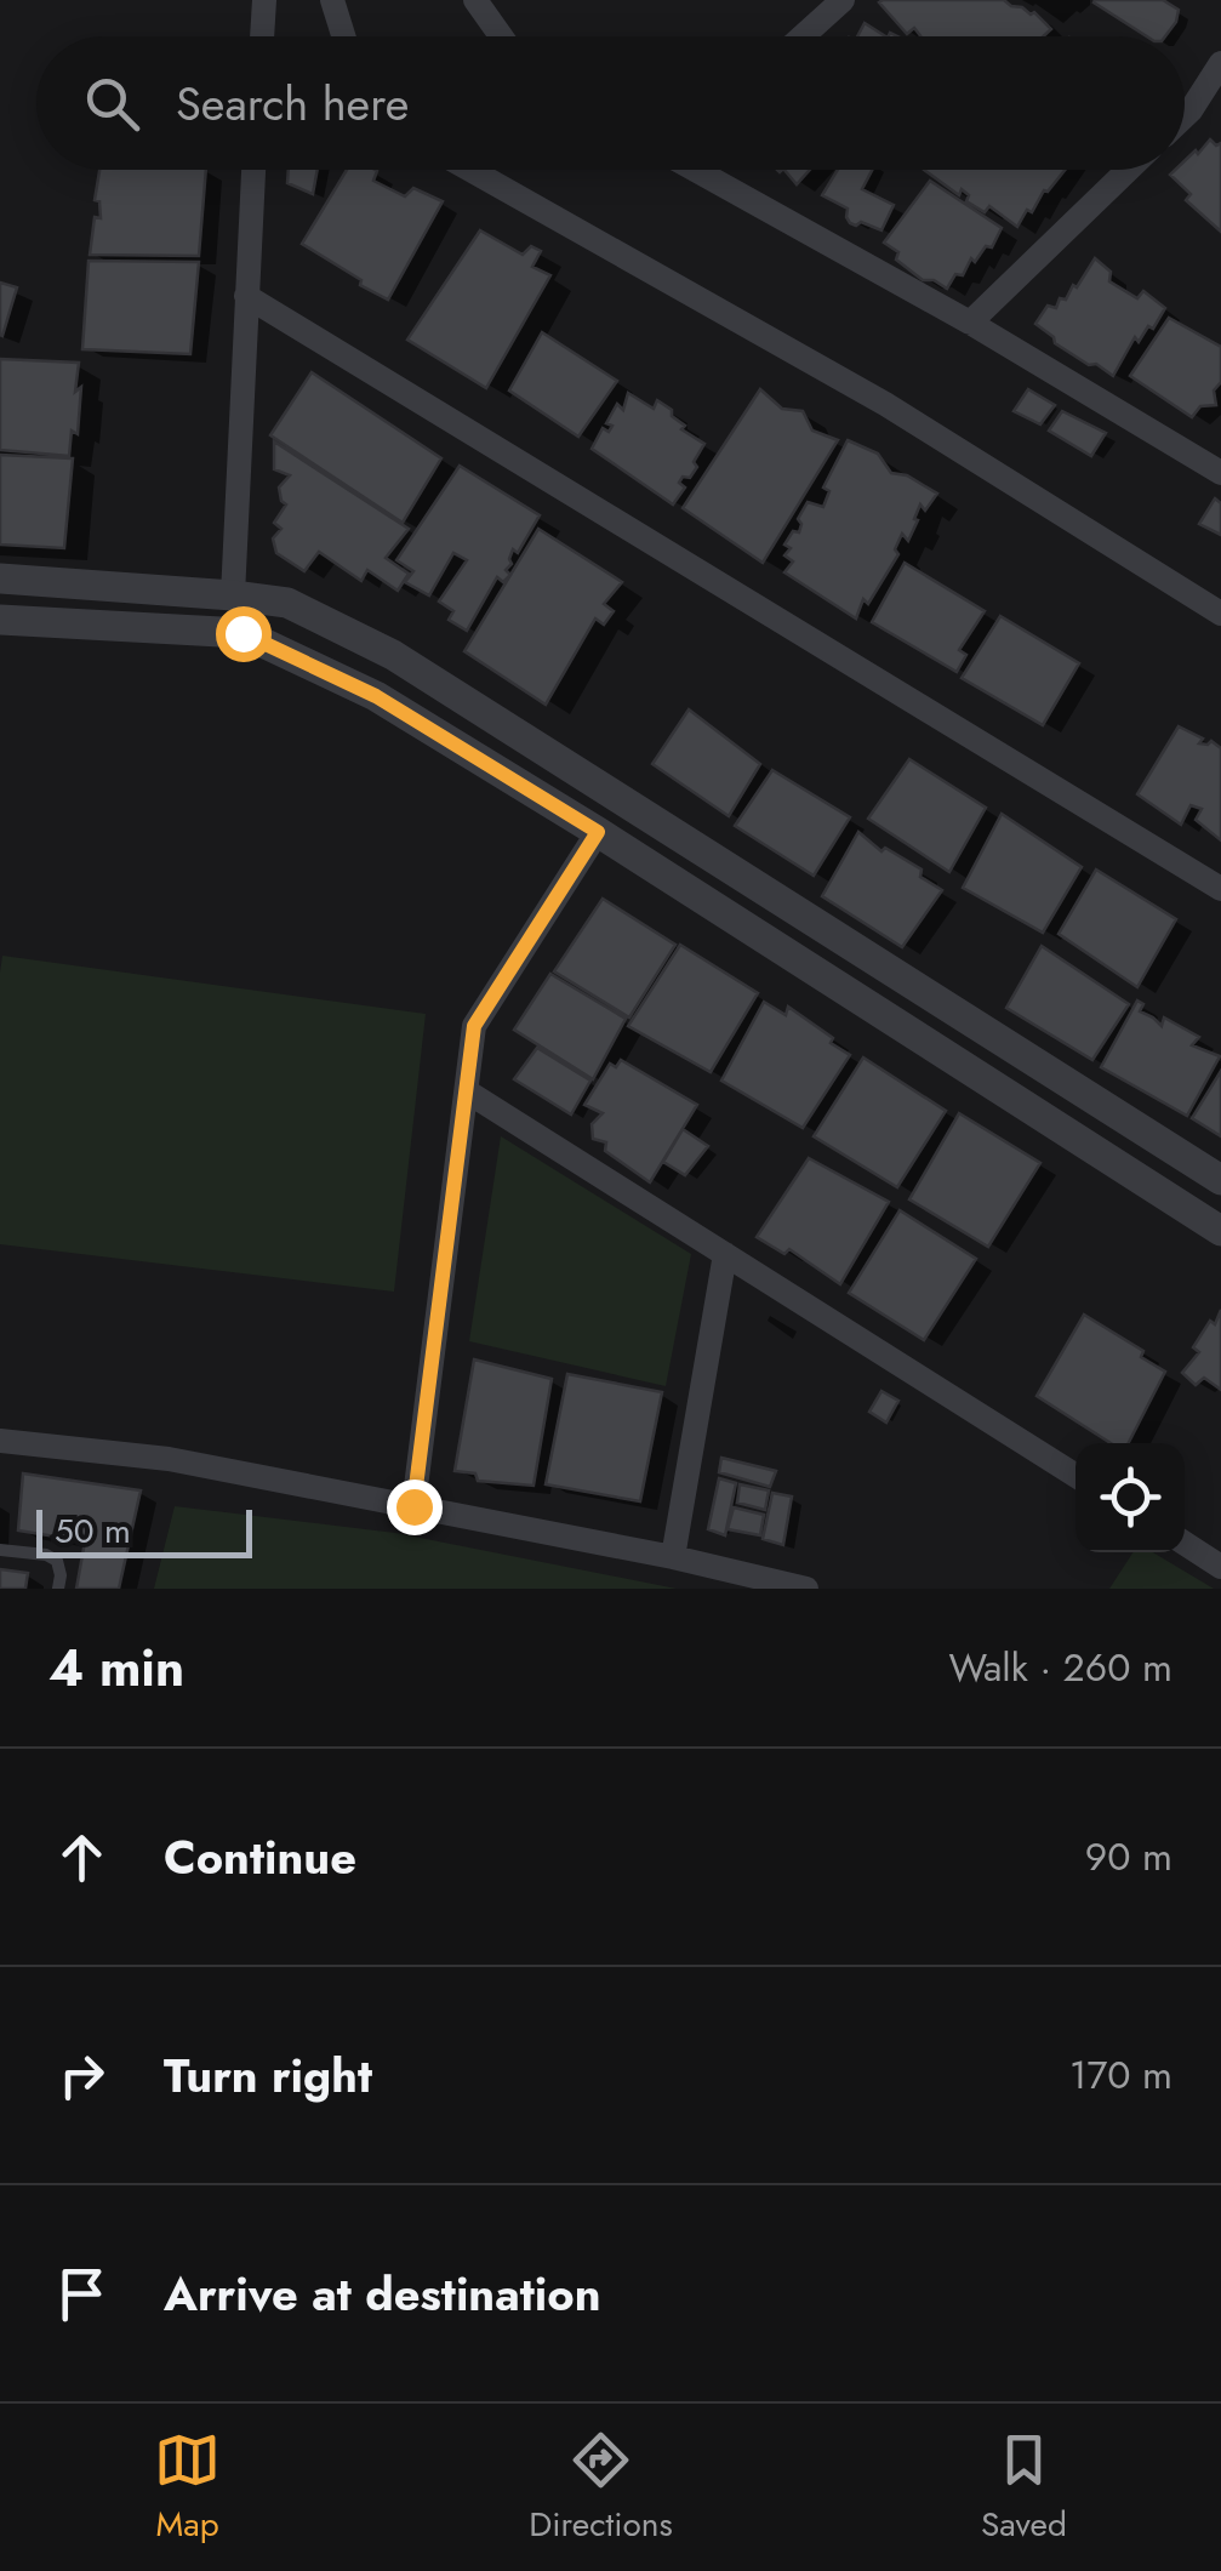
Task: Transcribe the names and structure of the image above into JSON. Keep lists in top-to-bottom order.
{
  "scale_bar": "50 m",
  "page": {
    "search": "Search here",
    "scale": "50 m",
    "heading": ["4 min", "Walk · 260 m"],
    "list": [
      ["Continue", "90 m"],
      ["Turn right", "170 m"],
      "Arrive at destination"
    ],
    "nav": ["Map", "Directions", "Saved"]
  }
}
